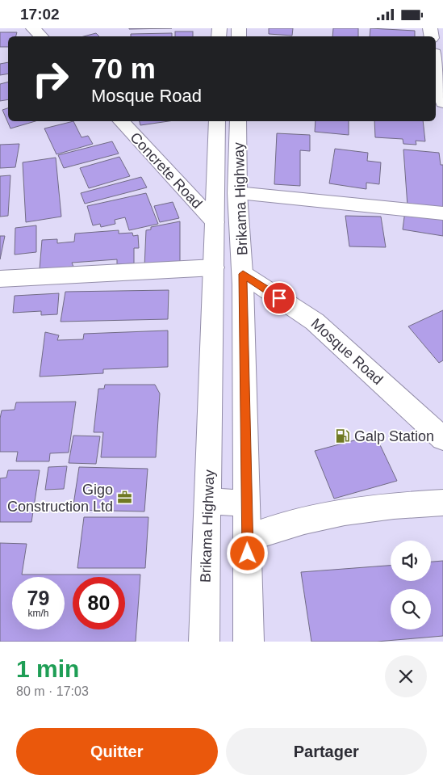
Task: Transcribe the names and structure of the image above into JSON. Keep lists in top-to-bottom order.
{
  "streets": {
    "main road": ["Concrete Road", "Brikama Highway", "Mosque Road"]
  },
  "crossings": [
    ["Concrete Road", "Brikama Highway"],
    ["Brikama Highway", "Mosque Road"]
  ],
  "places": {
    "fuel station": ["Galp Station"],
    "office": ["Gigo Construction Ltd"]
  },
  "page": {
    "status": "17:02",
    "turn": ["70 m", "Mosque Road"],
    "speed": "79 km/h",
    "limit": "80",
    "heading": ["1 min", "80 m · 17:03"],
    "buttons": ["Quitter", "Partager"]
  }
}
